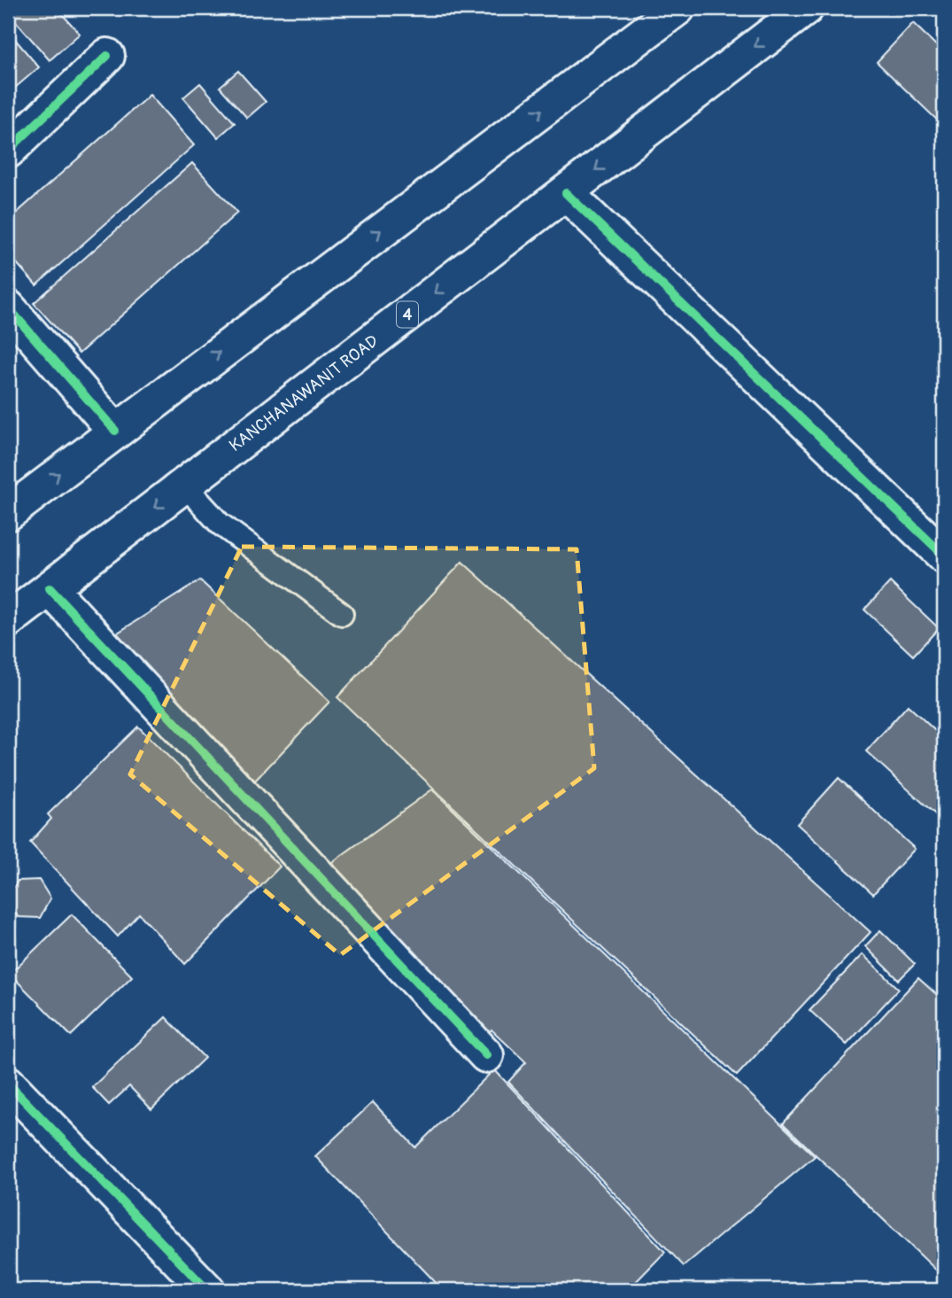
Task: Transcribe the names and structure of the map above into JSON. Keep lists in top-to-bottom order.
{
  "streets": {
    "main road": ["4", "KANCHANAWANIT ROAD"]
  }
}
